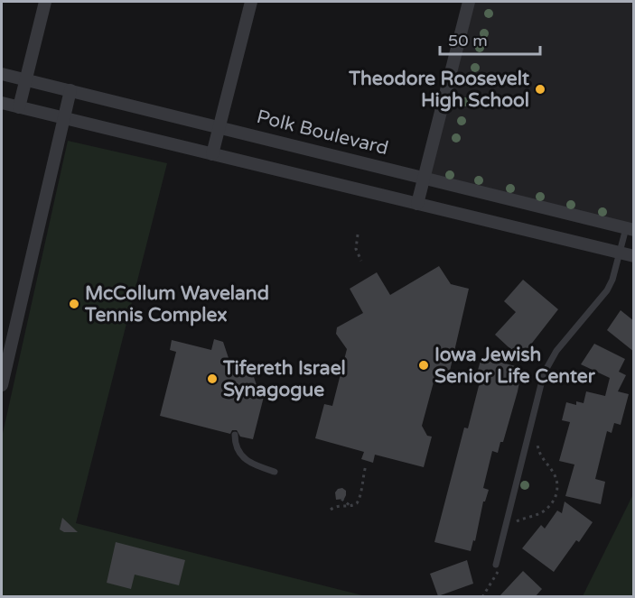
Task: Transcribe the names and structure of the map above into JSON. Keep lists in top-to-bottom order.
{
  "streets": {
    "street": ["Polk Boulevard"]
  },
  "places": [
    "Theodore Roosevelt High School",
    "McCollum Waveland Tennis Complex",
    "Iowa Jewish Senior Life Center",
    "Tifereth Israel Synagogue"
  ],
  "scale_bar": "50 m"
}
